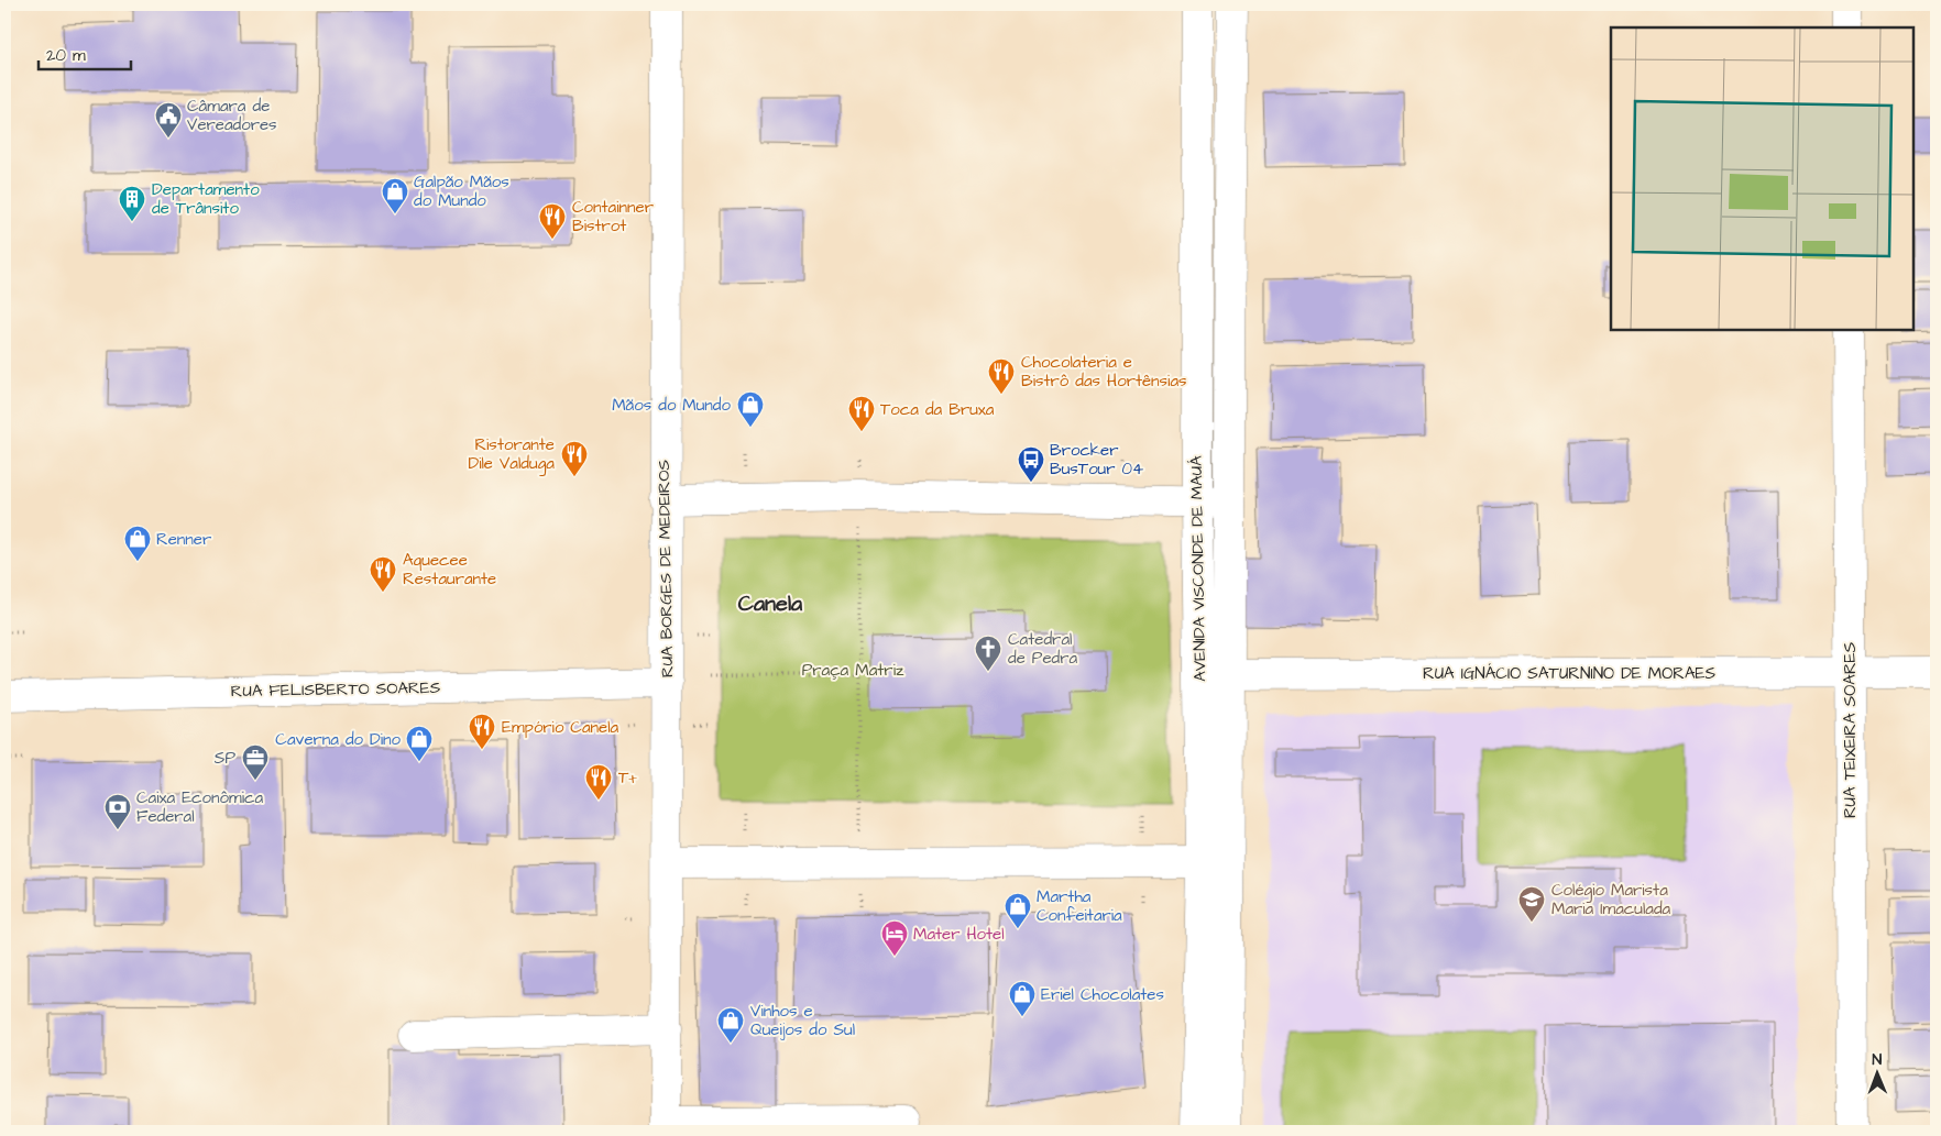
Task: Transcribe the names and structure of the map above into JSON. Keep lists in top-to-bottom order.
{
  "streets": {
    "street": [
      "RUA BORGES DE MEDEIROS",
      "AVENIDA VISCONDE DE MAUÁ",
      "RUA IGNÁCIO SATURNINO DE MORAES",
      "RUA FELISBERTO SOARES",
      "RUA TEIXEIRA SOARES"
    ]
  },
  "crossings": [
    ["RUA BORGES DE MEDEIROS", "RUA FELISBERTO SOARES"],
    ["AVENIDA VISCONDE DE MAUÁ", "RUA IGNÁCIO SATURNINO DE MORAES"],
    ["RUA IGNÁCIO SATURNINO DE MORAES", "RUA TEIXEIRA SOARES"]
  ],
  "districts": ["Canela"],
  "parks": ["Praça Matriz"],
  "places": {
    "public building": ["Câmara de Vereadores"],
    "shop": [
      "Galpão Mãos do Mundo",
      "Mãos do Mundo",
      "Renner",
      "Caverna do Dino",
      "Martha Confeitaria",
      "Eriel Chocolates",
      "Vinhos e Queijos do Sul"
    ],
    "building": ["Departamento de Trânsito"],
    "restaurant": [
      "Containner Bistrot",
      "Chocolateria e Bistrô das Hortênsias",
      "Toca da Bruxa",
      "Ristorante Dile Valduga",
      "Aquecee Restaurante",
      "Empório Canela",
      "T+"
    ],
    "bus stop": ["Brocker BusTour 04"],
    "church": ["Catedral de Pedra"],
    "office": ["SP"],
    "bank": ["Caixa Econômica Federal"],
    "school or university": ["Colégio Marista Maria Imaculada"],
    "hotel": ["Mater Hotel"]
  },
  "scale_bar": "20 m",
  "north": "top"
}
